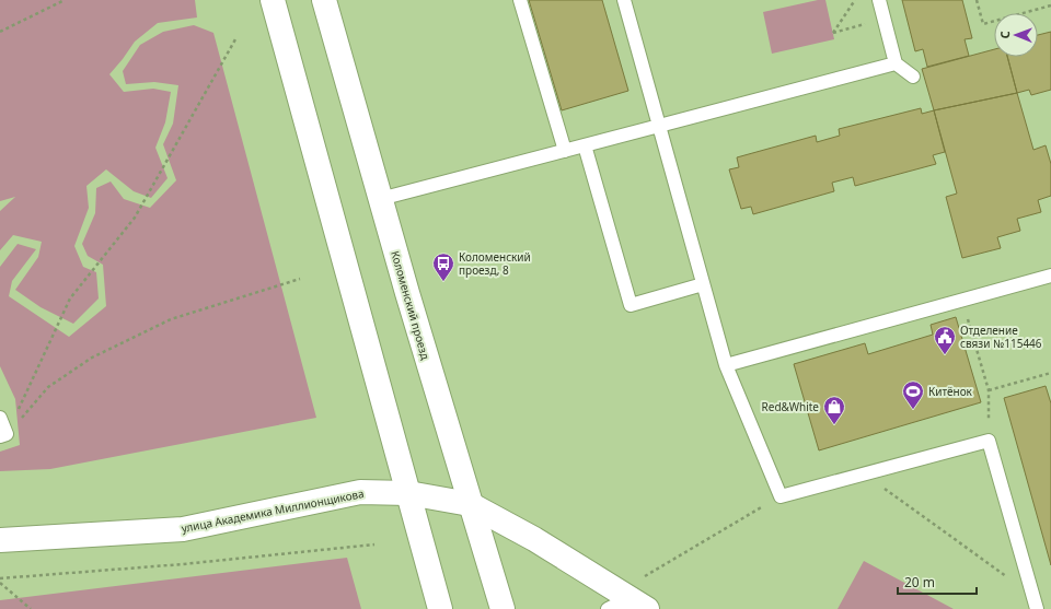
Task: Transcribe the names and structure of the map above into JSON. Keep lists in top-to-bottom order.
{
  "streets": {
    "main road": ["Коломенский проезд", "улица Академика Миллионщикова"]
  },
  "crossings": [
    ["Коломенский проезд", "улица Академика Миллионщикова"]
  ],
  "places": {
    "bus stop": ["Коломенский проезд, 8"],
    "public building": ["Отделение связи №115446"],
    "sports": ["Китёнок"],
    "shop": ["Red&White"]
  },
  "scale_bar": "20 m",
  "north": "left"
}
